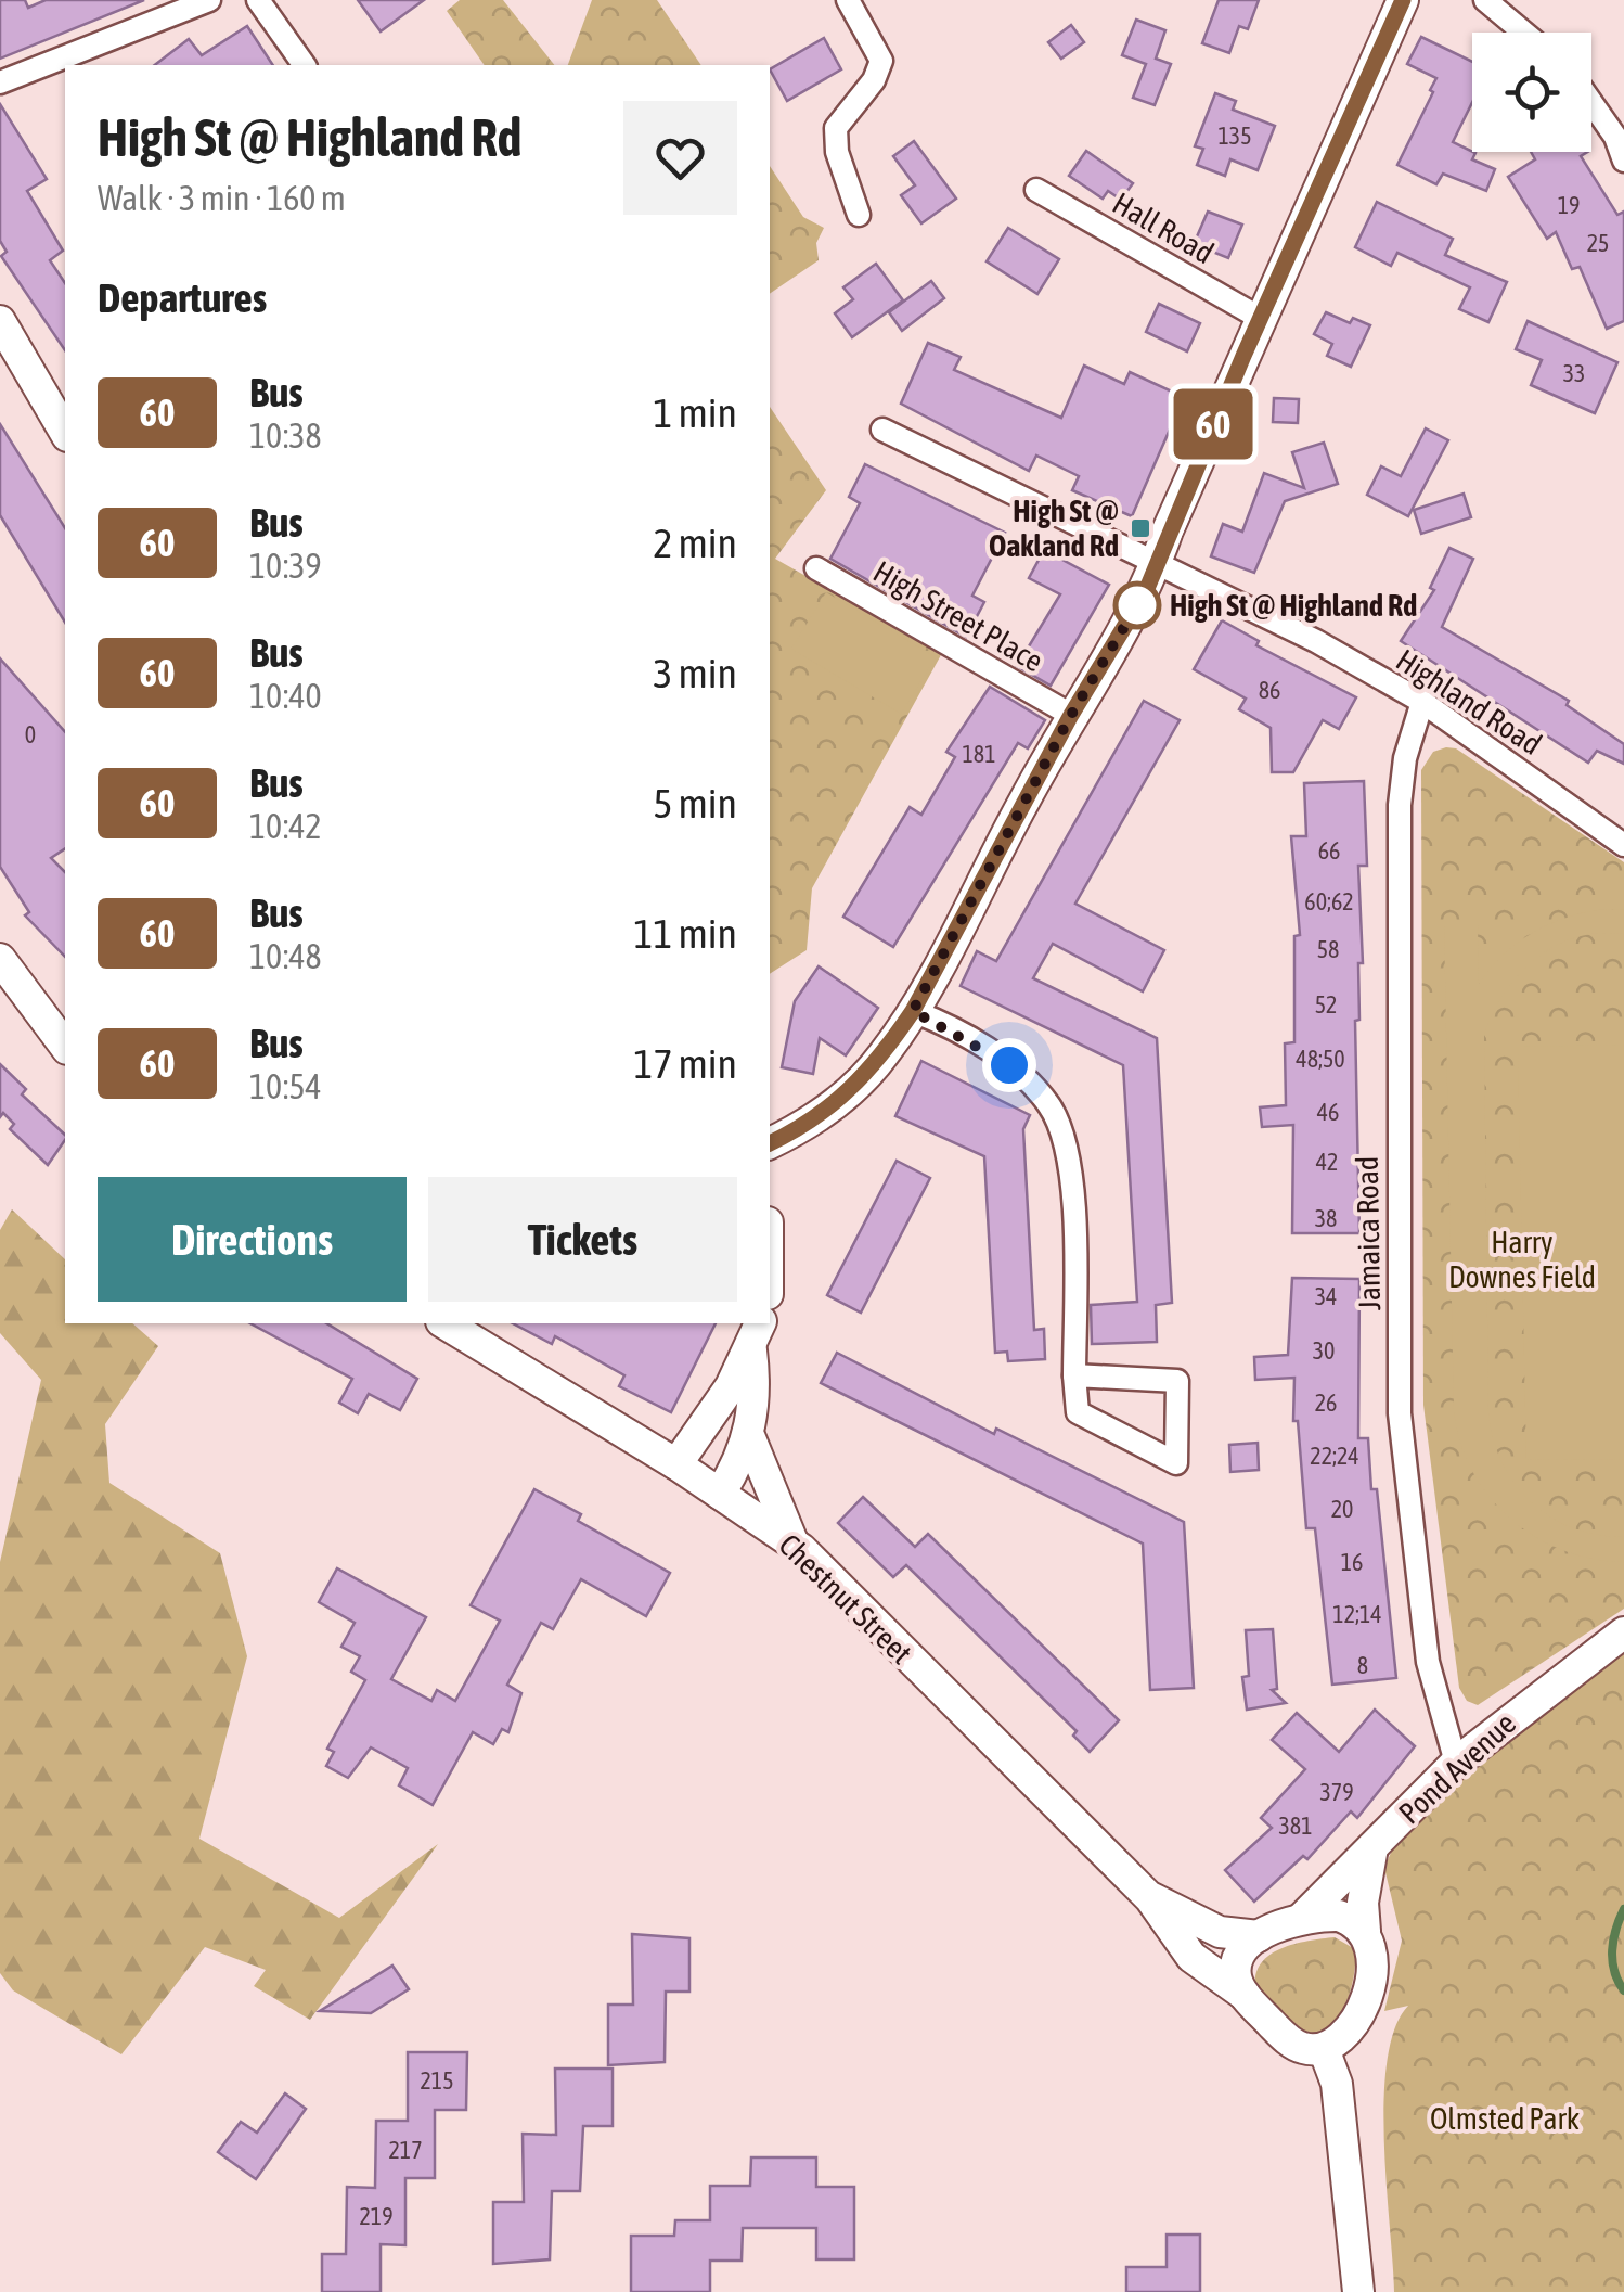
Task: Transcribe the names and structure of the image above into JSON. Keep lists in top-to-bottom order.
{
  "streets": {
    "main road": ["Chestnut Street", "Pond Avenue"],
    "street": [
      "Hall Road",
      "High Street Place",
      "Highland Road",
      "Jamaica Road"
    ]
  },
  "crossings": [
    ["Highland Road", "Jamaica Road"],
    ["Jamaica Road", "Pond Avenue"],
    ["Chestnut Street", "Pond Avenue"]
  ],
  "parks": ["Harry Downes Field", "Olmsted Park"],
  "places": {
    "transit": ["High St @ Oakland Rd"],
    "other": ["High St @ Highland Rd"]
  },
  "lines": ["bus line 60"],
  "house_numbers": [
    "135",
    "19",
    "25",
    "33",
    "86",
    "0",
    "181",
    "66",
    "60;62",
    "58",
    "52",
    "48;50",
    "46",
    "42",
    "38",
    "34",
    "30",
    "26",
    "22;24",
    "20",
    "16",
    "12;14",
    "8",
    "379",
    "381",
    "215",
    "217",
    "219"
  ],
  "page": {
    "on_map": "60",
    "heading": [
      ["High St @ Highland Rd", "Walk · 3 min · 160 m"],
      "Departures"
    ],
    "list": [
      {
        "mark": "60",
        "name": "Bus",
        "note": "10:38",
        "value": "1 min"
      },
      {
        "mark": "60",
        "name": "Bus",
        "note": "10:39",
        "value": "2 min"
      },
      {
        "mark": "60",
        "name": "Bus",
        "note": "10:40",
        "value": "3 min"
      },
      {
        "mark": "60",
        "name": "Bus",
        "note": "10:42",
        "value": "5 min"
      },
      {
        "mark": "60",
        "name": "Bus",
        "note": "10:48",
        "value": "11 min"
      },
      {
        "mark": "60",
        "name": "Bus",
        "note": "10:54",
        "value": "17 min"
      }
    ],
    "buttons": ["Directions", "Tickets"]
  }
}
